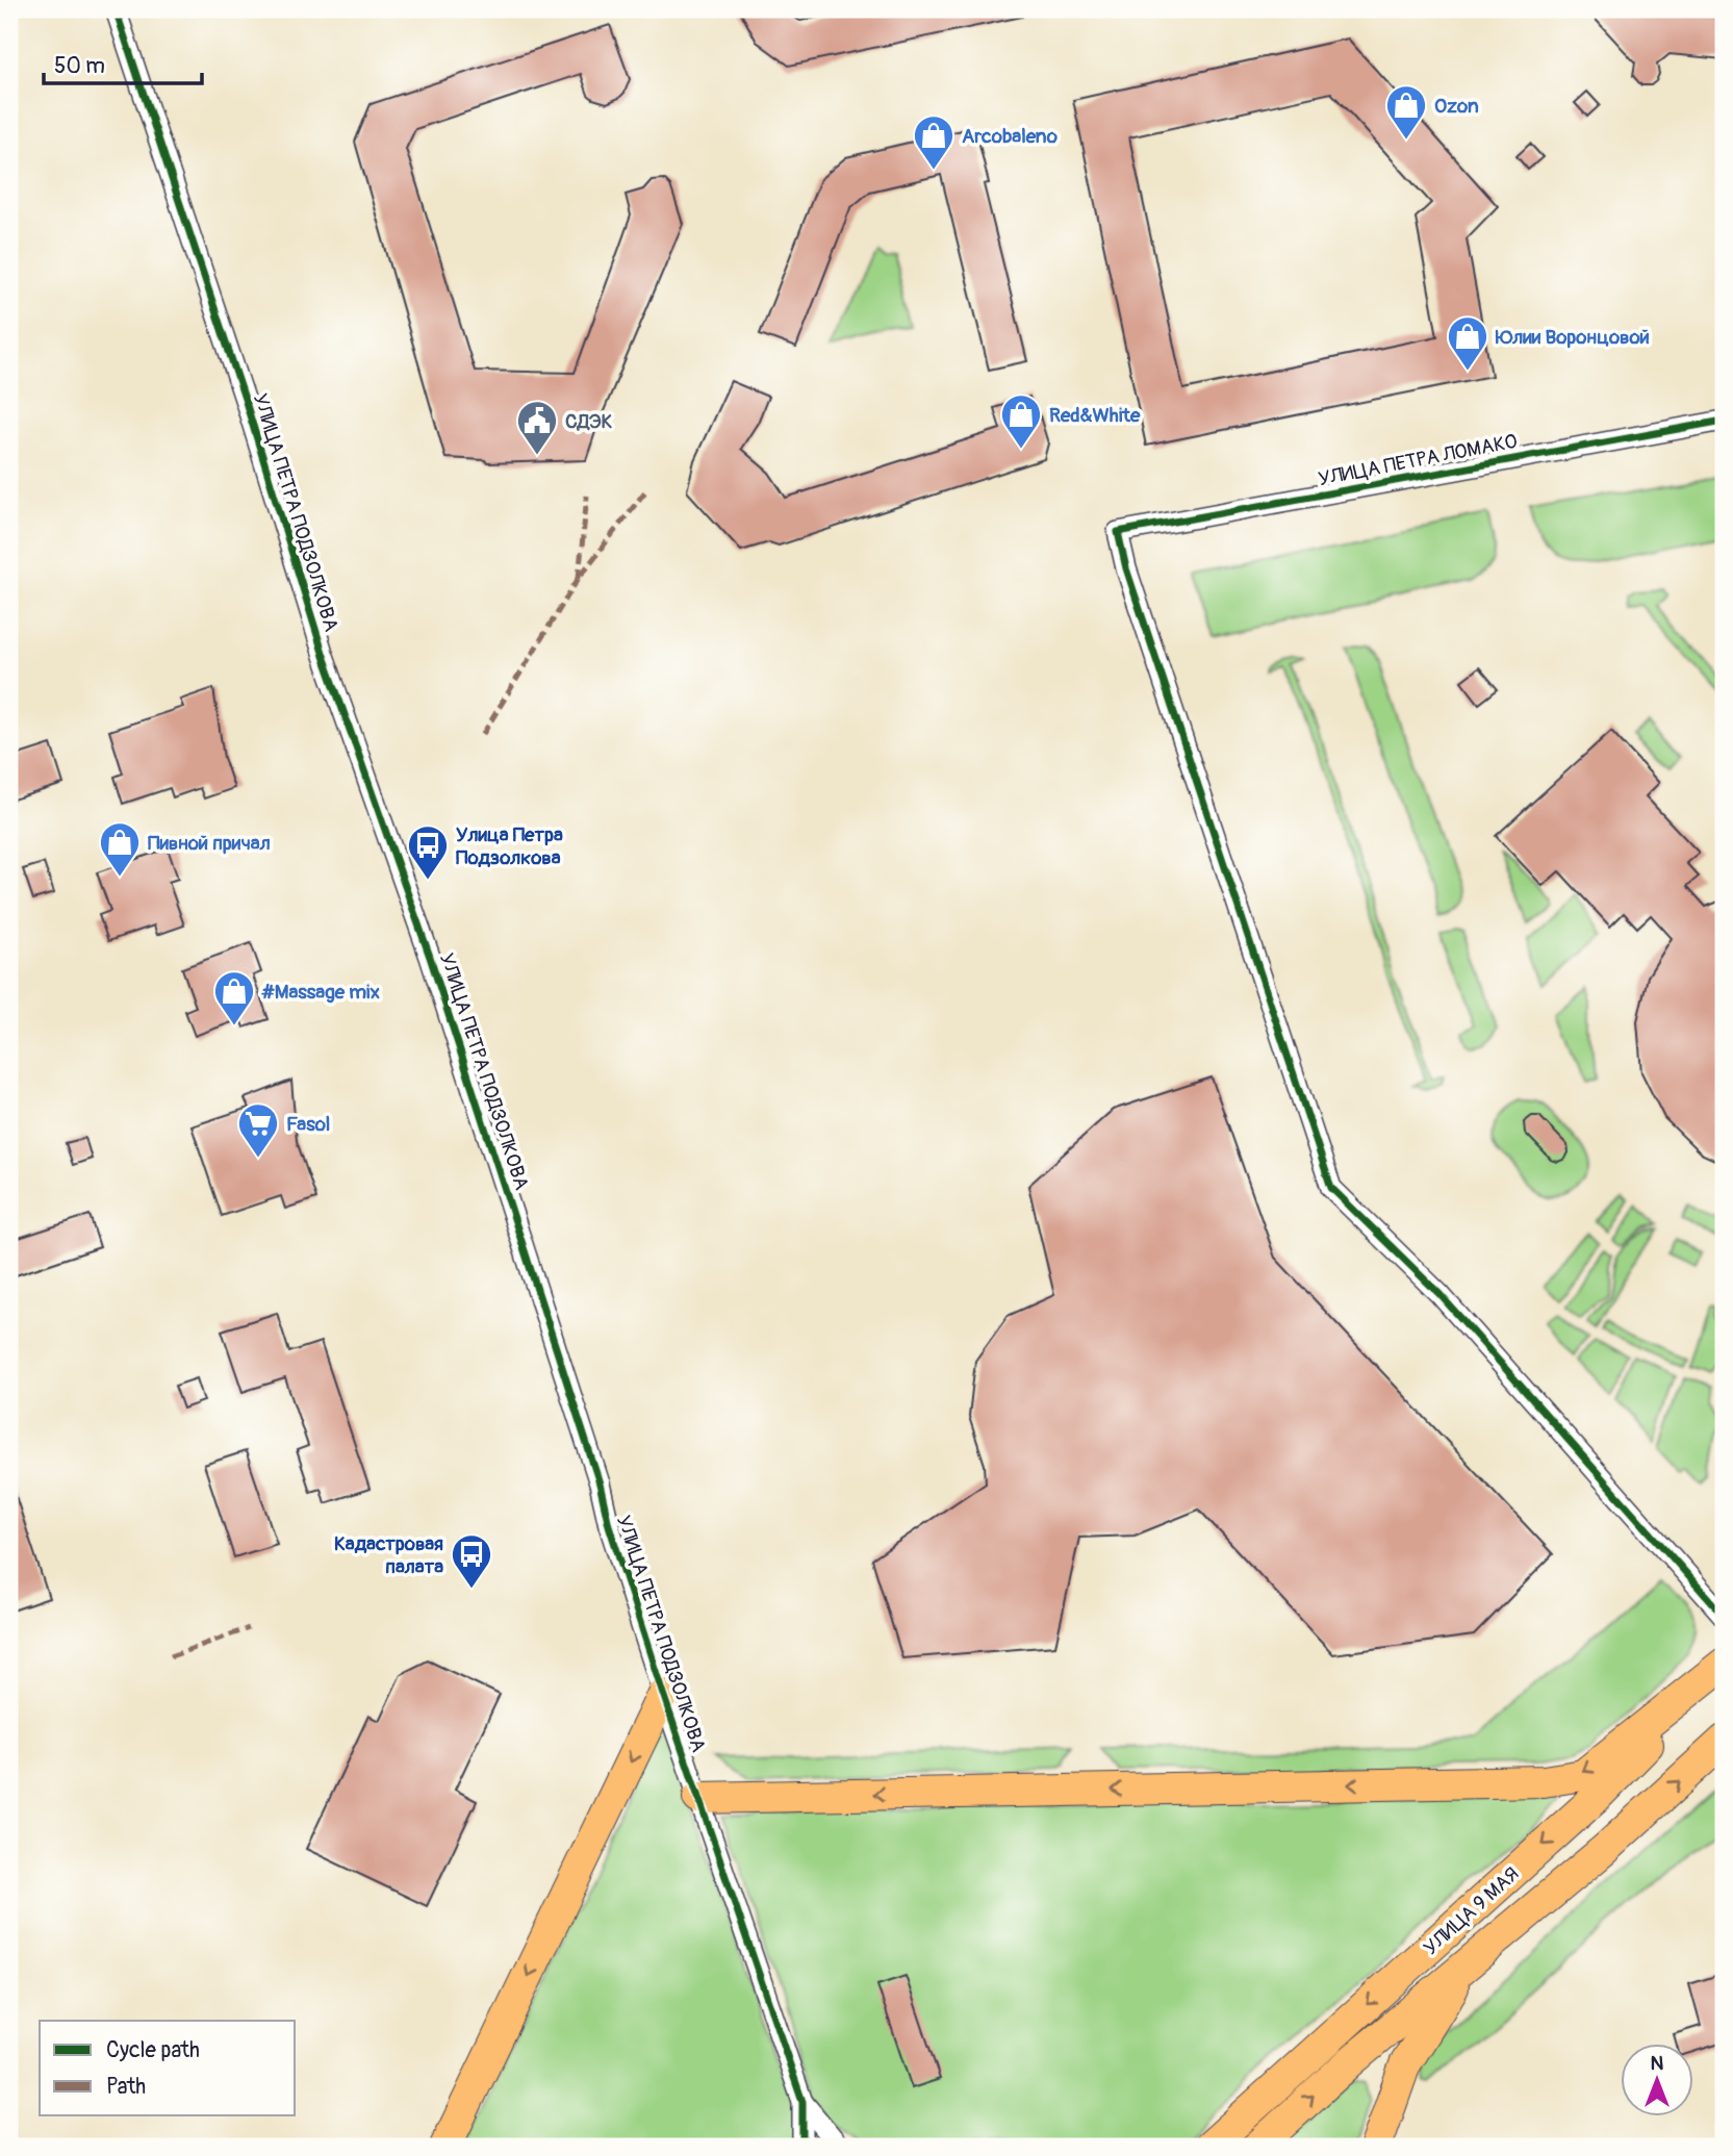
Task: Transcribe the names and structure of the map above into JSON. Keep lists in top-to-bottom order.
{
  "streets": {
    "main road": ["УЛИЦА 9 МАЯ"],
    "street": ["УЛИЦА ПЕТРА ЛОМАКО", "УЛИЦА ПЕТРА ПОДЗОЛКОВА"]
  },
  "places": {
    "shop": [
      "Ozon",
      "Arcobaleno",
      "Юлии Воронцовой",
      "Red&White",
      "Пивной причал",
      "#Massage mix"
    ],
    "public building": ["СДЭК"],
    "bus stop": ["Улица Петра Подзолкова", "Кадастровая палата"],
    "supermarket": ["Fasol"]
  },
  "legend": ["Cycle path", "Path"],
  "scale_bar": "50 m",
  "north": "top"
}
